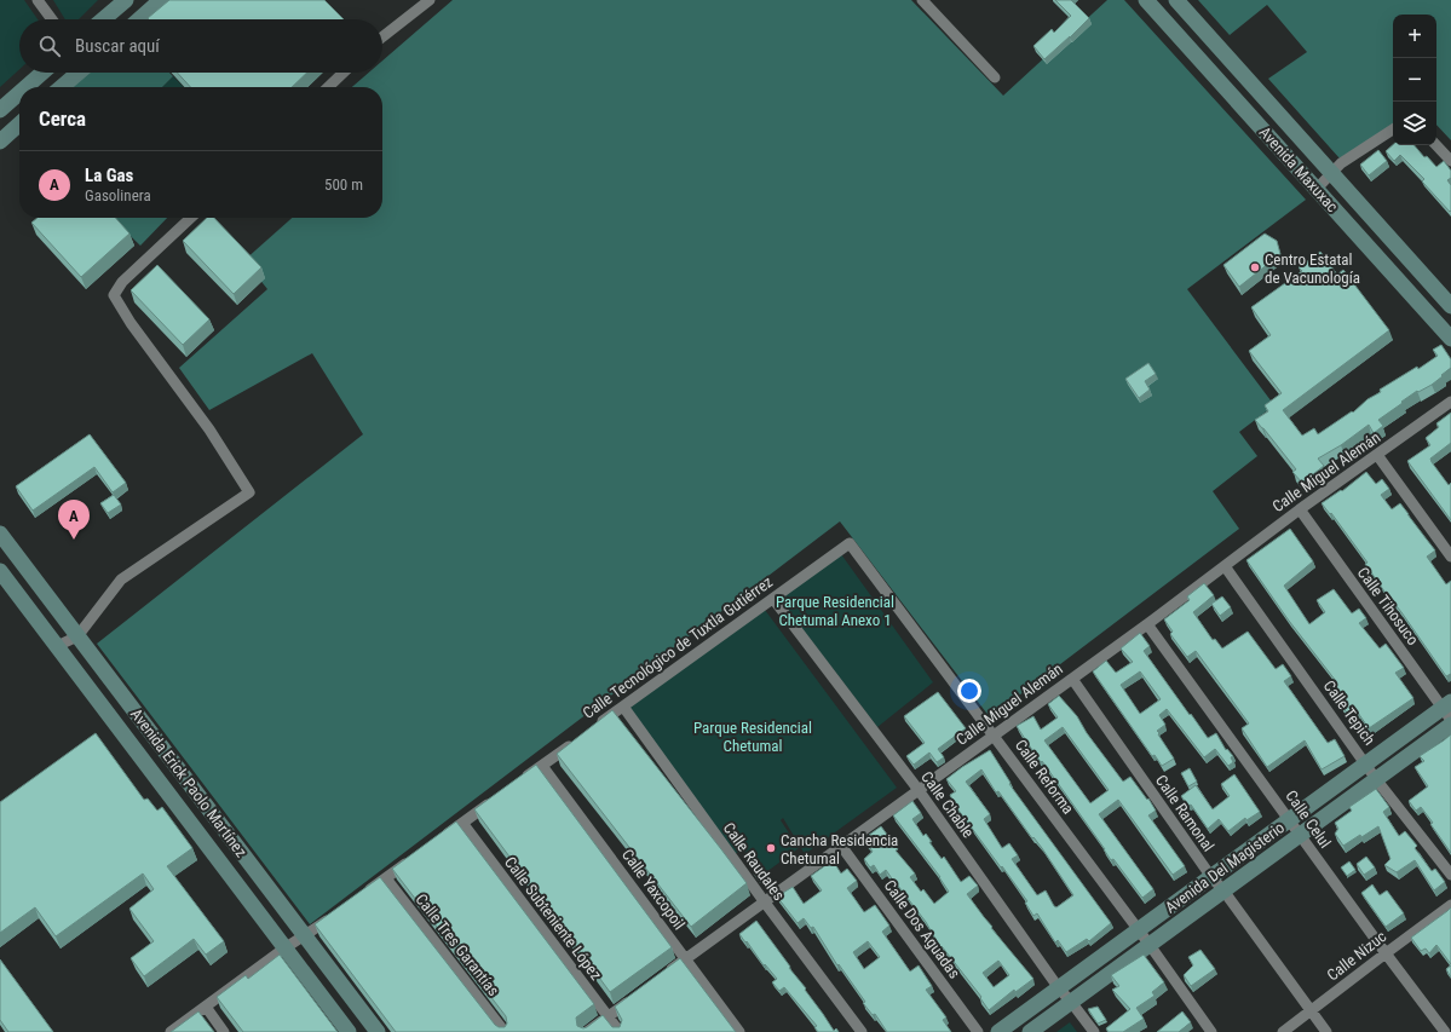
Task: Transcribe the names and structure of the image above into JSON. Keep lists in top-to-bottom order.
{
  "streets": {
    "main road": ["Avenida Maxuxac", "Avenida Erick Paolo Martínez", "Avenida Del Magisterio"],
    "street": [
      "Calle Miguel Alemán",
      "Calle Tihosuco",
      "Calle Tecnológico de Tuxtla Gutiérrez",
      "Calle Tepich",
      "Calle Reforma",
      "Calle Chable",
      "Calle Ramonal",
      "Calle Celul",
      "Calle Raudales",
      "Calle Yaxcopoil",
      "Calle Subteniente López",
      "Calle Dos Aguadas",
      "Calle Tres Garantías",
      "Calle Nizuc"
    ]
  },
  "crossings": [
    ["Calle Miguel Alemán", "Calle Tihosuco"],
    ["Calle Miguel Alemán", "Calle Tepich"],
    ["Calle Miguel Alemán", "Calle Reforma"],
    ["Calle Miguel Alemán", "Calle Chable"],
    ["Calle Miguel Alemán", "Calle Ramonal"],
    ["Calle Miguel Alemán", "Calle Celul"],
    ["Calle Miguel Alemán", "Calle Raudales"],
    ["Calle Miguel Alemán", "Calle Yaxcopoil"],
    ["Calle Miguel Alemán", "Calle Dos Aguadas"],
    ["Calle Tihosuco", "Avenida Del Magisterio"],
    ["Calle Tecnológico de Tuxtla Gutiérrez", "Calle Reforma"],
    ["Calle Tecnológico de Tuxtla Gutiérrez", "Calle Chable"],
    ["Calle Tecnológico de Tuxtla Gutiérrez", "Calle Raudales"],
    ["Calle Tecnológico de Tuxtla Gutiérrez", "Calle Yaxcopoil"],
    ["Calle Tepich", "Avenida Del Magisterio"],
    ["Calle Reforma", "Avenida Del Magisterio"],
    ["Calle Chable", "Avenida Del Magisterio"],
    ["Calle Ramonal", "Avenida Del Magisterio"],
    ["Calle Ramonal", "Calle Nizuc"],
    ["Calle Celul", "Avenida Del Magisterio"],
    ["Calle Celul", "Calle Nizuc"]
  ],
  "parks": ["Parque Residencial Chetumal Anexo 1", "Parque Residencial Chetumal"],
  "places": ["Centro Estatal de Vacunología", "Cancha Residencia Chetumal"],
  "page": {
    "map_buttons": ["+", "−"],
    "search": "Buscar aquí",
    "heading": "Cerca",
    "list": [
      {
        "mark": "A",
        "name": "La Gas",
        "note": "Gasolinera",
        "value": "500 m"
      }
    ],
    "pins": "A"
  }
}
